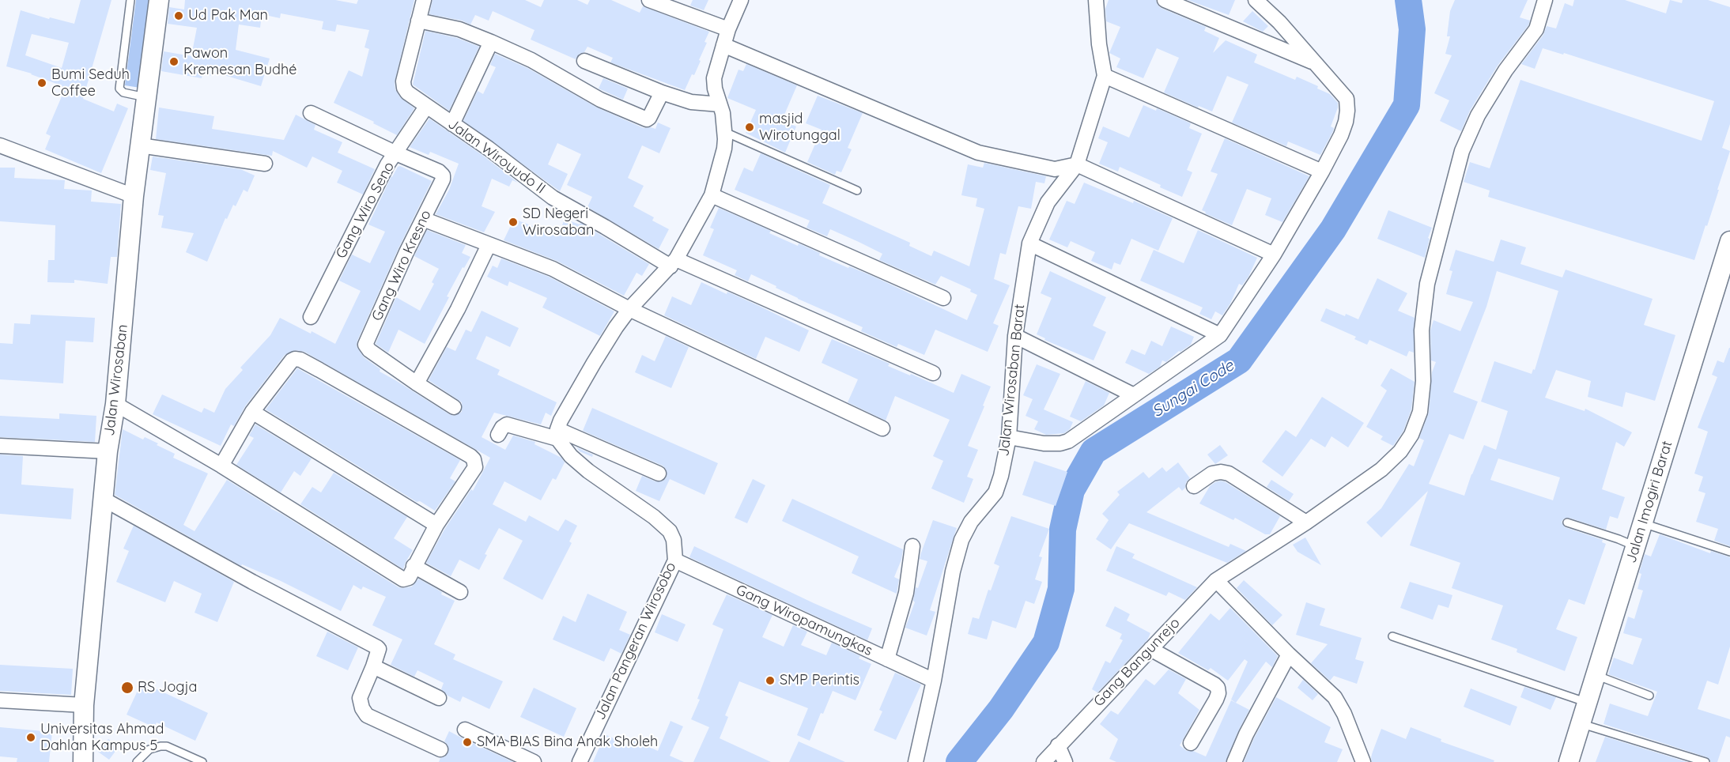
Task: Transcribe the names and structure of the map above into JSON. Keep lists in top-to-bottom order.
{
  "streets": {
    "main road": ["Jalan Wirosaban", "Jalan Imogiri Barat"],
    "street": [
      "Jalan Wiroyudo II",
      "Gang Wiro Seno",
      "Gang Wiro Kresno",
      "Jalan Wirosaban Barat",
      "Gang Wiropamungkas",
      "Jalan Pangeran Wirosobo",
      "Gang Bangunrejo"
    ]
  },
  "crossings": [
    ["Jalan Wiroyudo II", "Gang Wiro Seno"],
    ["Gang Wiro Seno", "Gang Wiro Kresno"],
    ["Jalan Wirosaban Barat", "Gang Wiropamungkas"],
    ["Gang Wiropamungkas", "Jalan Pangeran Wirosobo"]
  ],
  "water": ["Sungai Code"],
  "places": [
    "Ud Pak Man",
    "Pawon Kremesan Budhé",
    "Bumi Seduh Coffee",
    "masjid Wirotunggal",
    "SD Negeri Wirosaban",
    "SMP Perintis",
    "RS Jogja",
    "Universitas Ahmad Dahlan Kampus 5",
    "SMA BIAS Bina Anak Sholeh"
  ]
}
